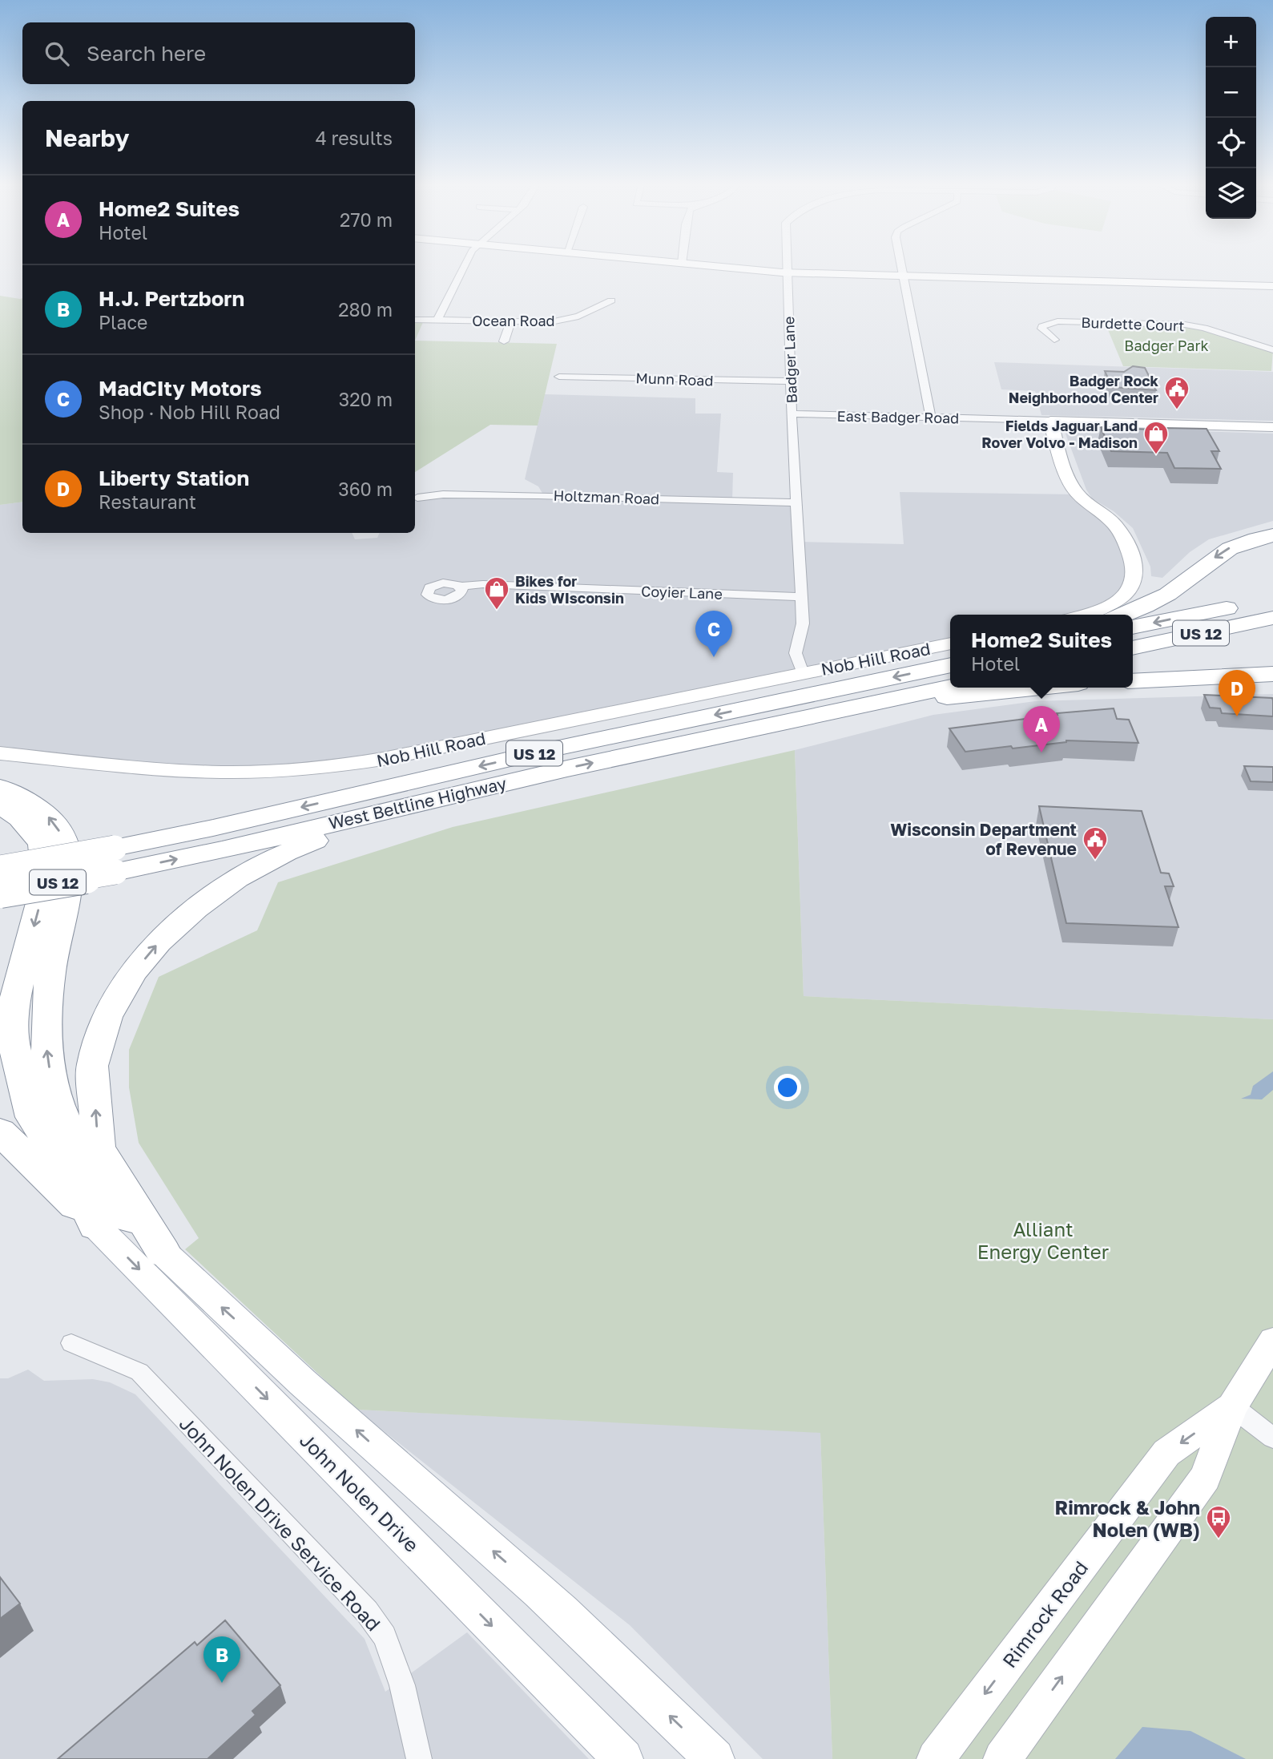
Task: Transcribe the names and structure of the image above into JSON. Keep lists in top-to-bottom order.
{
  "streets": {
    "highway": ["US 12", "West Beltline Highway"],
    "main road": ["John Nolen Drive"],
    "street": [
      "Ocean Road",
      "Burdette Court",
      "Badger Lane",
      "Munn Road",
      "East Badger Road",
      "Holtzman Road",
      "Coyier Lane",
      "Nob Hill Road",
      "John Nolen Drive Service Road",
      "Rimrock Road"
    ]
  },
  "crossings": [
    ["Badger Lane", "Munn Road"],
    ["Badger Lane", "East Badger Road"],
    ["Badger Lane", "Holtzman Road"],
    ["Badger Lane", "Coyier Lane"],
    ["Badger Lane", "Nob Hill Road"]
  ],
  "parks": ["Badger Park", "Alliant Energy Center"],
  "places": {
    "public building": ["Badger Rock Neighborhood Center", "Wisconsin Department of Revenue"],
    "shop": ["Fields Jaguar Land Rover Volvo - Madison", "Bikes for Kids WIsconsin"],
    "bus stop": ["Rimrock & John Nolen (WB)"]
  },
  "page": {
    "map_buttons": ["+", "−"],
    "search": "Search here",
    "heading": ["Nearby", "4 results"],
    "list": [
      {
        "mark": "A",
        "name": "Home2 Suites",
        "note": "Hotel",
        "value": "270 m"
      },
      {
        "mark": "B",
        "name": "H.J. Pertzborn",
        "note": "Place",
        "value": "280 m"
      },
      {
        "mark": "C",
        "name": "MadCIty Motors",
        "note": "Shop · Nob Hill Road",
        "value": "320 m"
      },
      {
        "mark": "D",
        "name": "Liberty Station",
        "note": "Restaurant",
        "value": "360 m"
      }
    ],
    "pins": [
      "C",
      "D",
      "A",
      "B"
    ],
    "popup": ["Home2 Suites", "Hotel"]
  }
}
